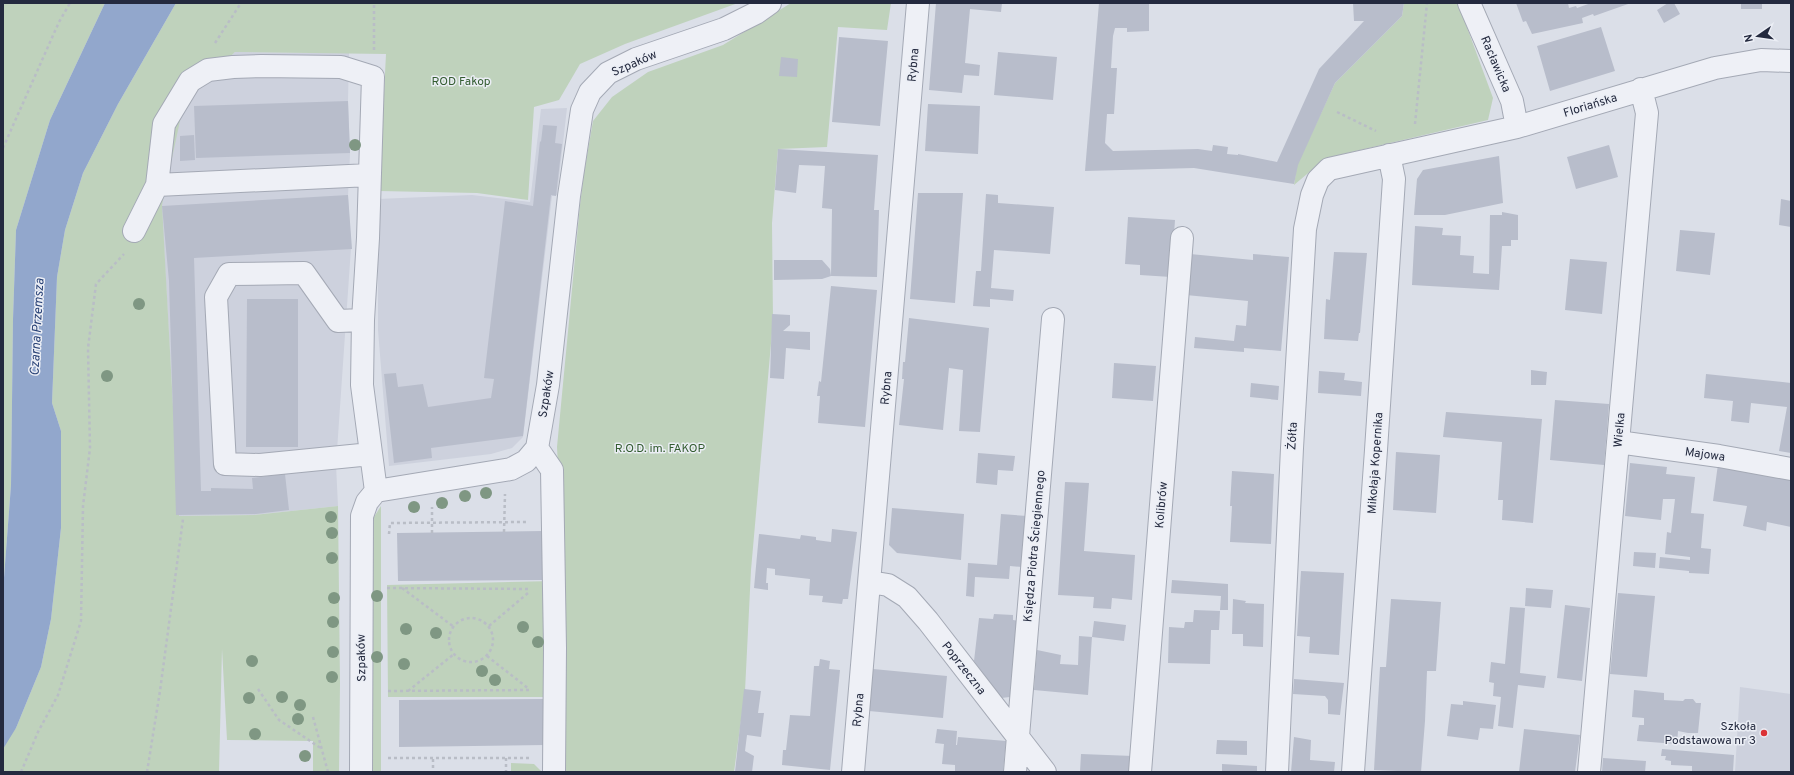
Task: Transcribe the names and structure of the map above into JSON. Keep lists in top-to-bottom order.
{
  "streets": {
    "street": [
      "Szpaków",
      "Racławicka",
      "Rybna",
      "Floriańska",
      "Wielka",
      "Żółta",
      "Majowa",
      "Mikołaja Kopernika",
      "Kolibrów",
      "Księdza Piotra Ściegiennego",
      "Poprzeczna"
    ]
  },
  "crossings": [
    ["Racławicka", "Floriańska"],
    ["Rybna", "Poprzeczna"],
    ["Floriańska", "Wielka"],
    ["Floriańska", "Żółta"],
    ["Floriańska", "Mikołaja Kopernika"],
    ["Wielka", "Majowa"],
    ["Żółta", "Mikołaja Kopernika"],
    ["Księdza Piotra Ściegiennego", "Poprzeczna"]
  ],
  "water": ["Czarna Przemsza"],
  "parks": ["ROD Fakop", "R.O.D. im. FAKOP"],
  "places": ["Szkoła Podstawowa nr 3"],
  "north": "left"
}
